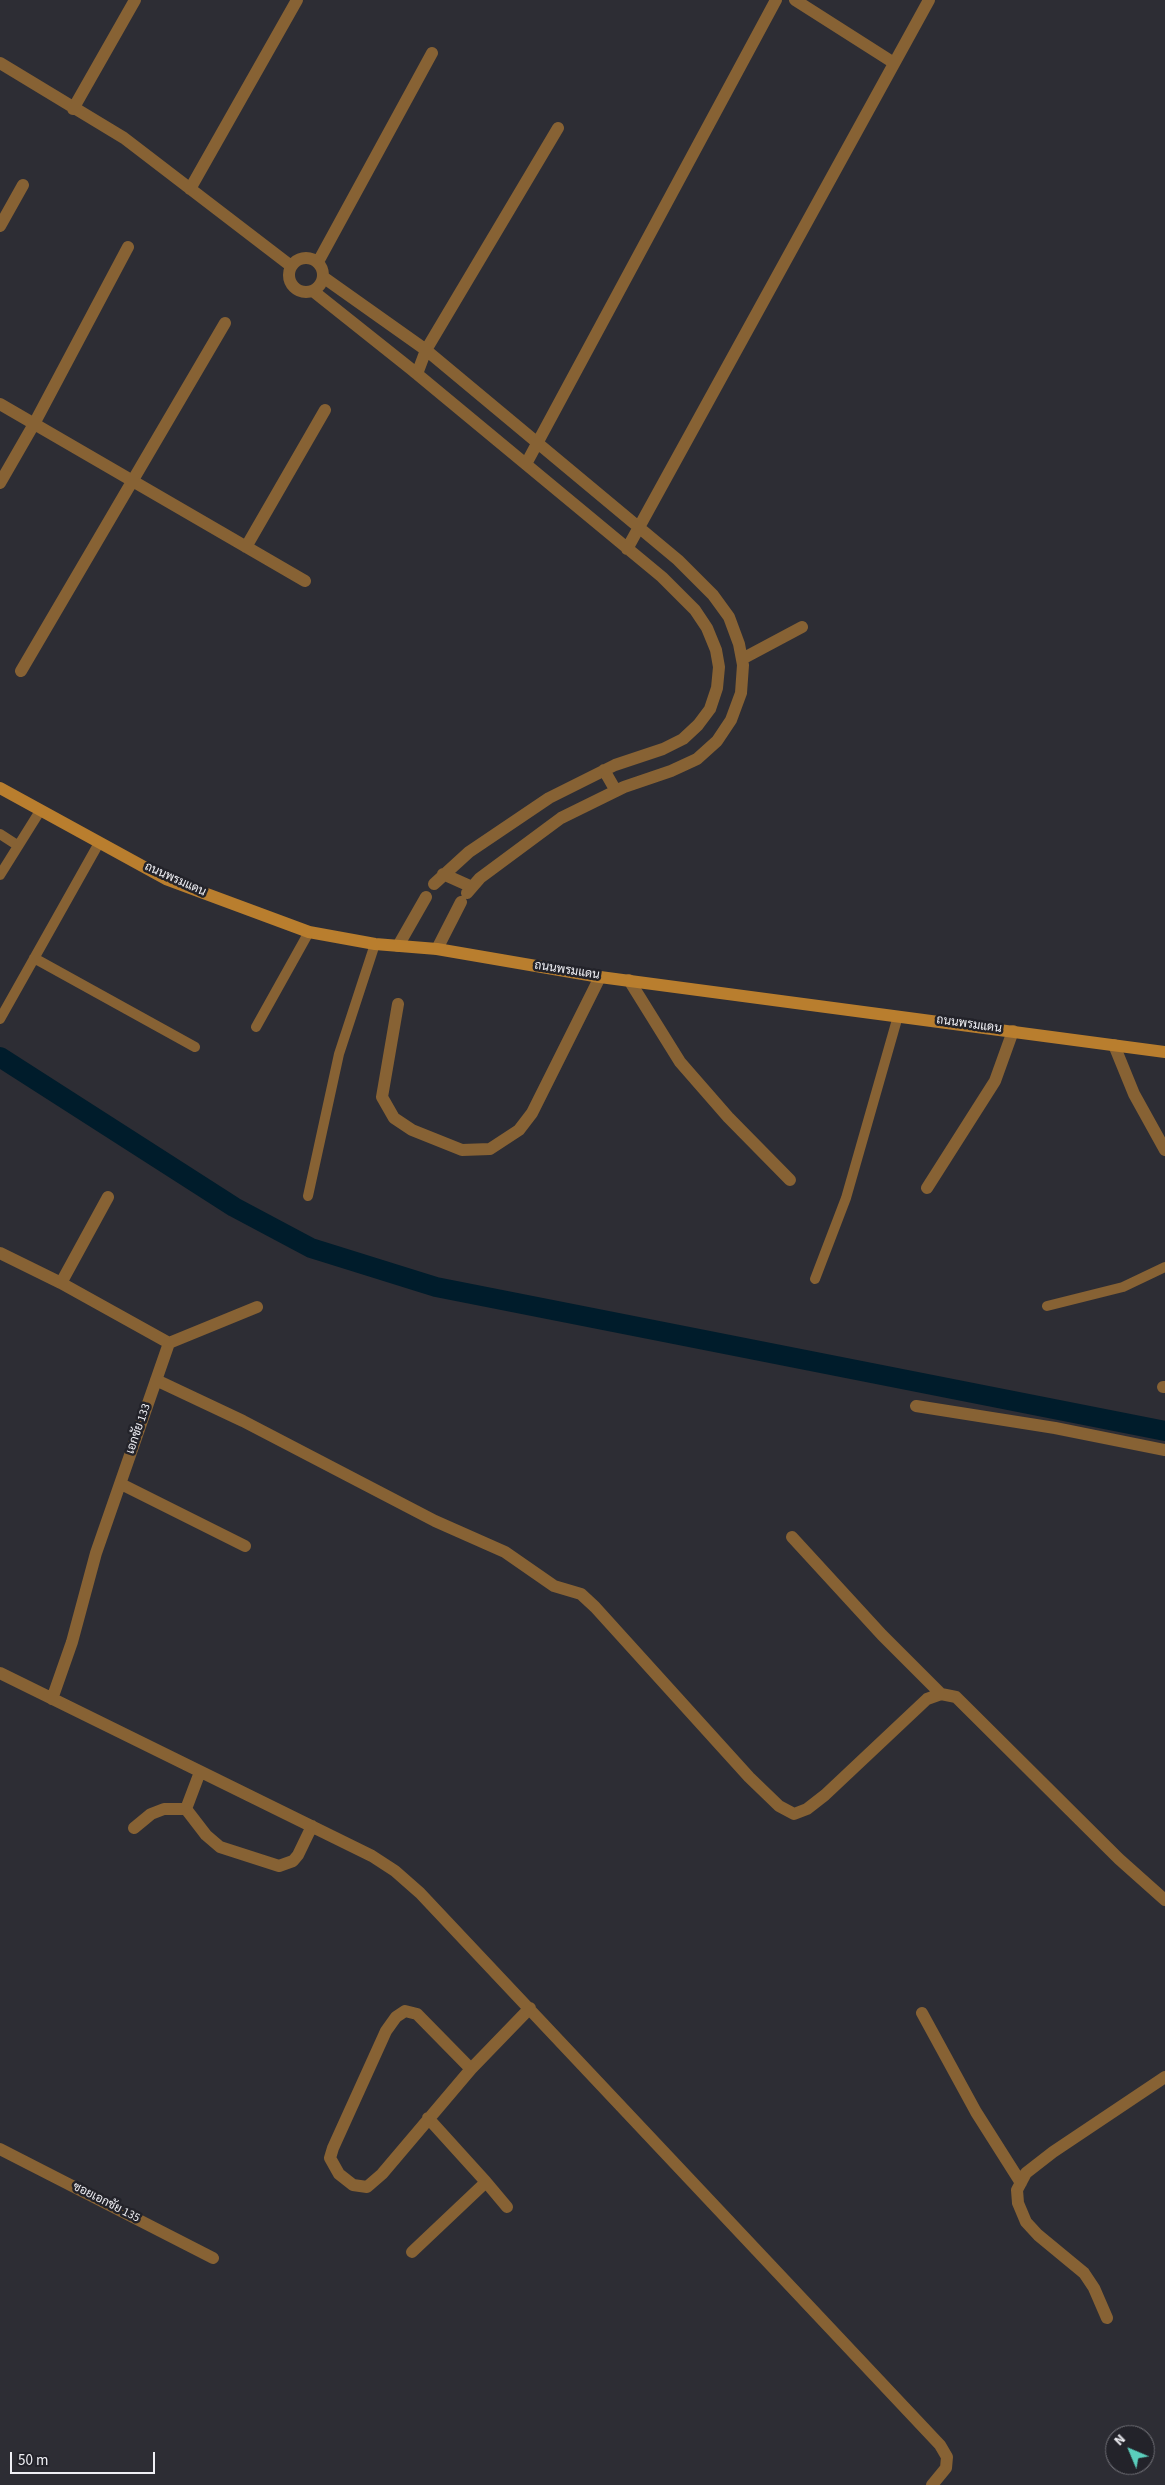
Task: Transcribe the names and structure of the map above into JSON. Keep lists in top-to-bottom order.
{
  "streets": {
    "main road": ["ถนนพรมแดน"],
    "street": ["เอกชัย 133", "ซอยเอกชัย 135"]
  },
  "scale_bar": "50 m",
  "north": "top left"
}
